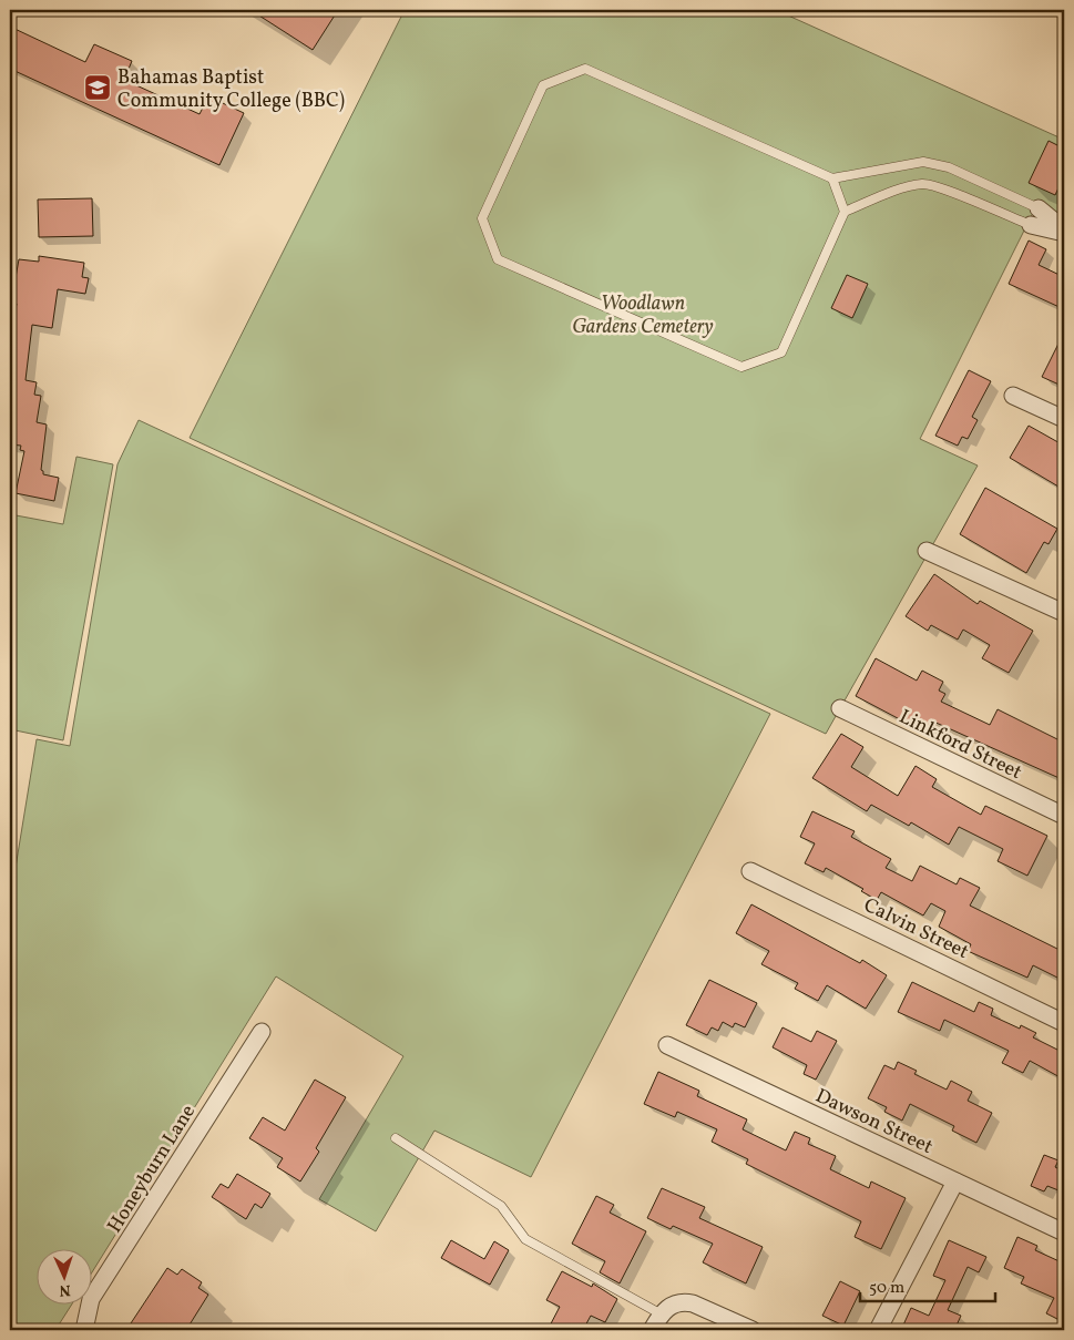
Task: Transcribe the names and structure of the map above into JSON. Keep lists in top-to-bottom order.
{
  "streets": {
    "street": [
      "Linkford Street",
      "Calvin Street",
      "Dawson Street",
      "Honeyburn Lane"
    ]
  },
  "parks": ["Woodlawn Gardens Cemetery"],
  "places": {
    "school or university": ["Bahamas Baptist Community College (BBC)"]
  },
  "scale_bar": "50 m",
  "north": "bottom"
}
